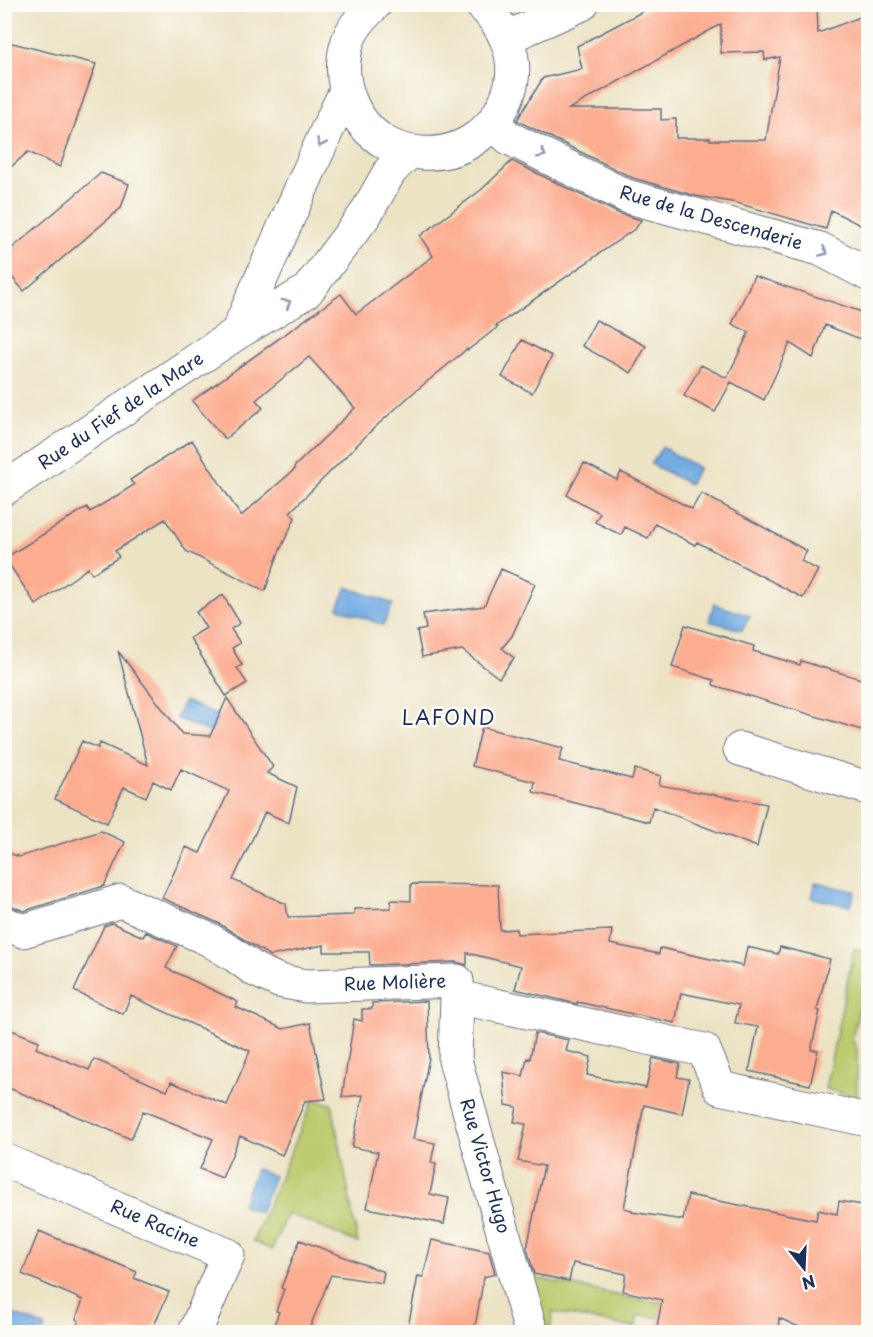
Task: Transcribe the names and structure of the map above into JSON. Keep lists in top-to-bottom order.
{
  "streets": {
    "street": [
      "Rue de la Descenderie",
      "Rue du Fief de la Mare",
      "Rue Molière",
      "Rue Victor Hugo",
      "Rue Racine"
    ]
  },
  "crossings": [
    ["Rue Molière", "Rue Victor Hugo"]
  ],
  "one_way": ["Rue de la Descenderie"],
  "districts": ["LAFOND"],
  "north": "bottom"
}
